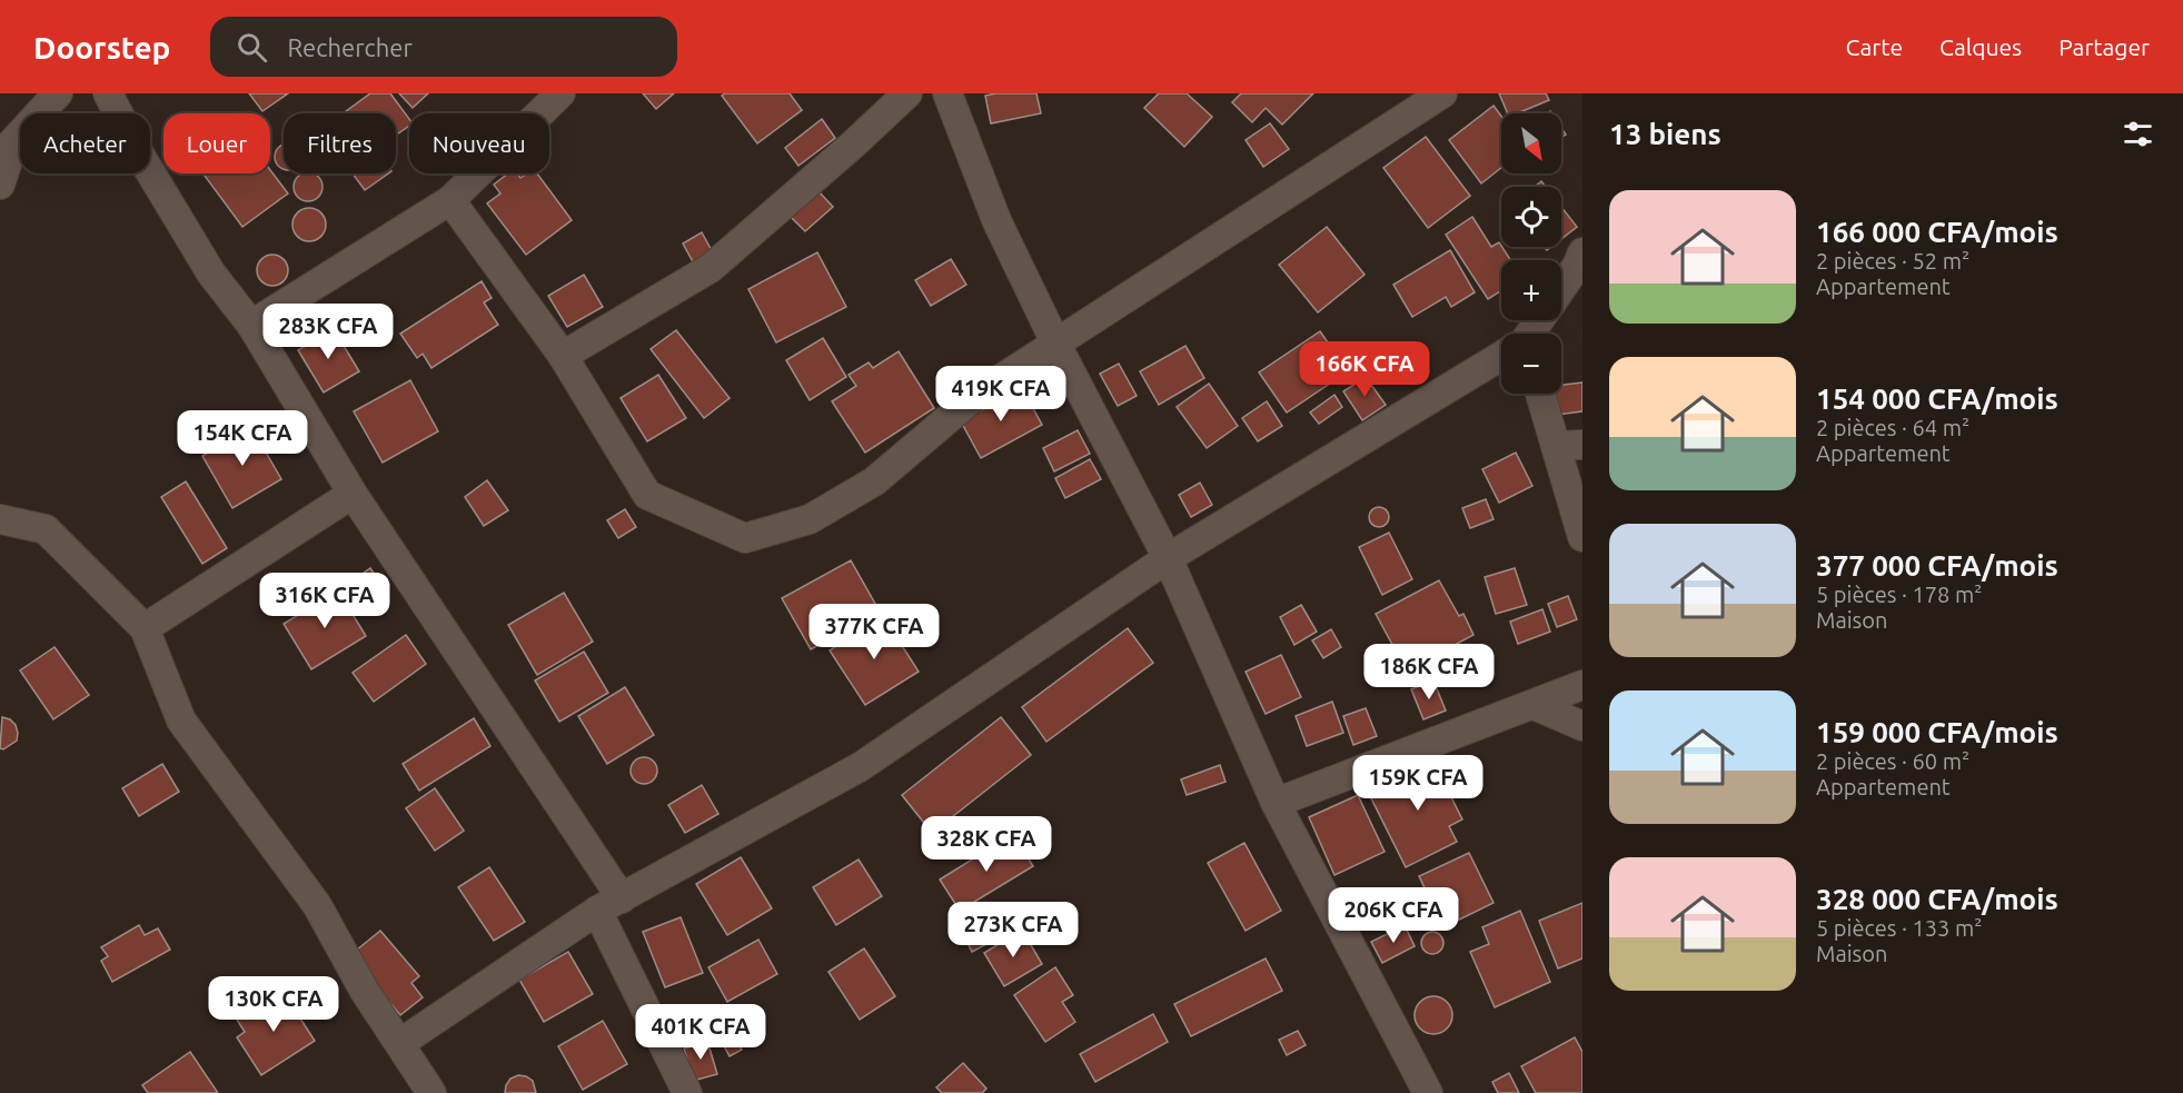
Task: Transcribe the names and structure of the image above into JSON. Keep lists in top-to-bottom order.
{
  "north": "bottom right",
  "page": {
    "header": "Doorstep",
    "search": "Rechercher",
    "nav": ["Carte", "Calques", "Partager"],
    "heading": "13 biens",
    "map_buttons": ["+", "−"],
    "chip": [
      "Acheter",
      "Louer",
      "Filtres",
      "Nouveau"
    ],
    "list": [
      {
        "name": "166 000 CFA/mois",
        "note": "2 pièces · 52 m² · Appartement"
      },
      {
        "name": "154 000 CFA/mois",
        "note": "2 pièces · 64 m² · Appartement"
      },
      {
        "name": "377 000 CFA/mois",
        "note": "5 pièces · 178 m² · Maison"
      },
      {
        "name": "159 000 CFA/mois",
        "note": "2 pièces · 60 m² · Appartement"
      },
      {
        "name": "328 000 CFA/mois",
        "note": "5 pièces · 133 m² · Maison"
      }
    ],
    "price": [
      "283K CFA",
      "166K CFA",
      "419K CFA",
      "154K CFA",
      "316K CFA",
      "377K CFA",
      "186K CFA",
      "159K CFA",
      "328K CFA",
      "206K CFA",
      "273K CFA",
      "130K CFA",
      "401K CFA"
    ]
  }
}
